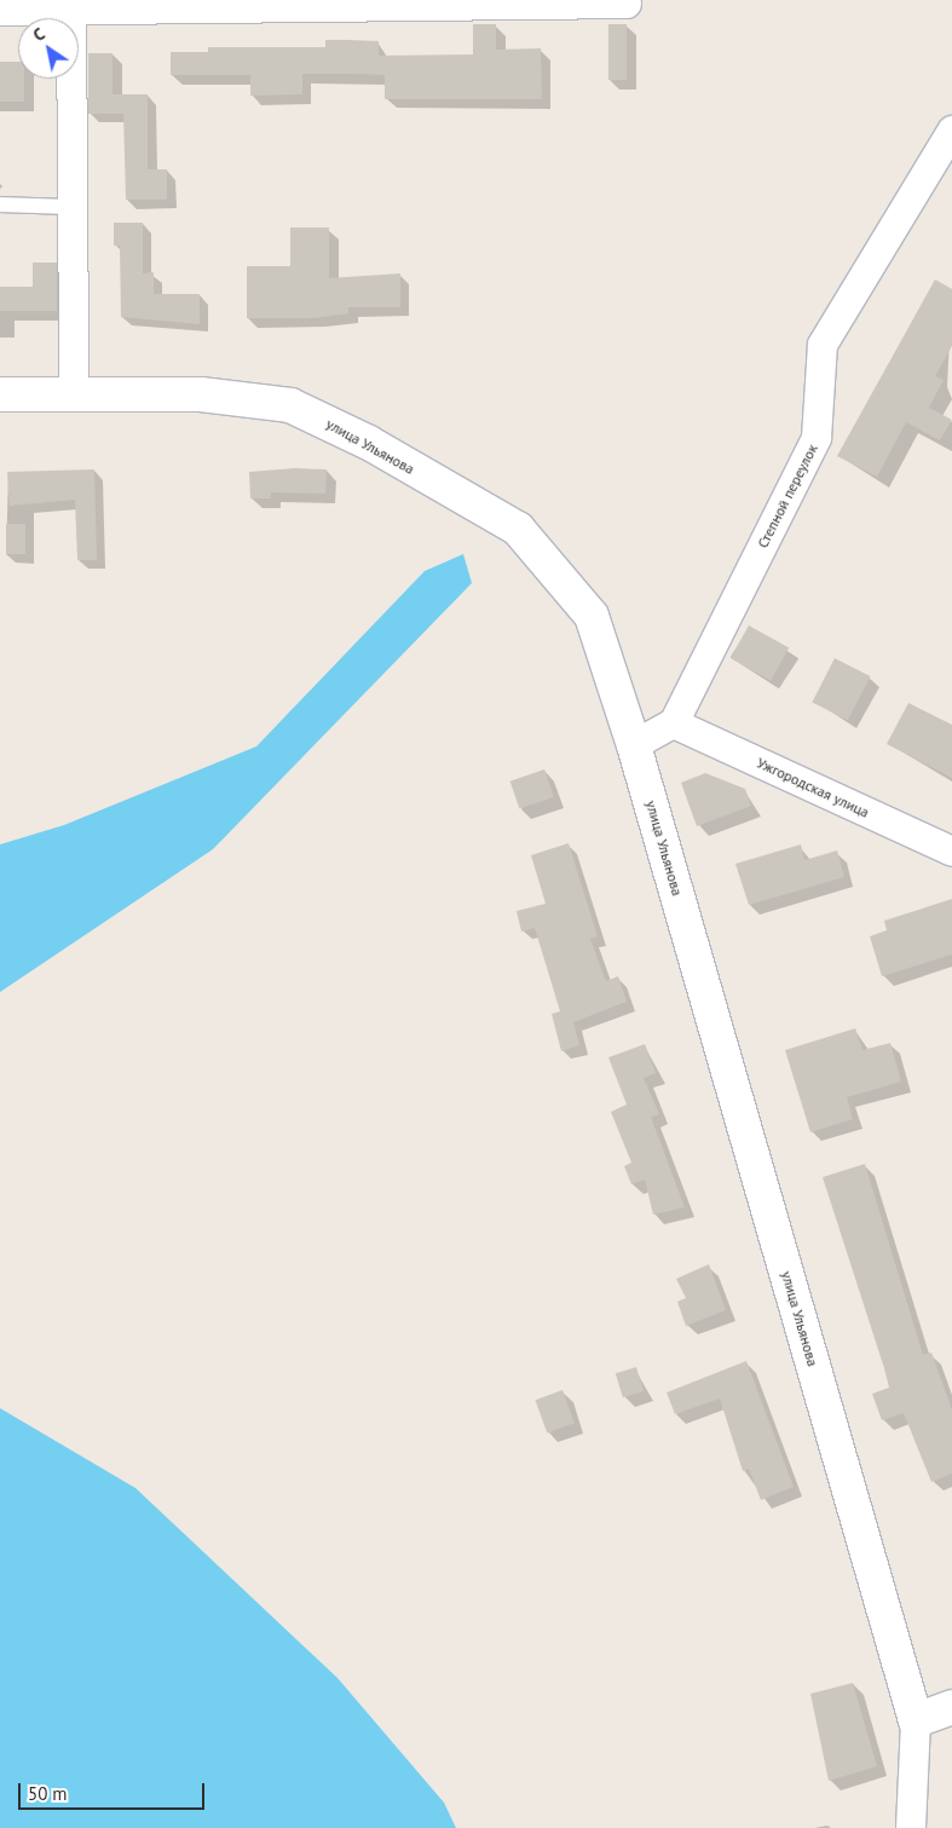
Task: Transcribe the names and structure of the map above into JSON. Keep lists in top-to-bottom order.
{
  "streets": {
    "street": ["улица Ульянова", "Степной переулок", "Ужгородская улица"]
  },
  "crossings": [
    ["Степной переулок", "Ужгородская улица"]
  ],
  "scale_bar": "50 m",
  "north": "top left"
}
